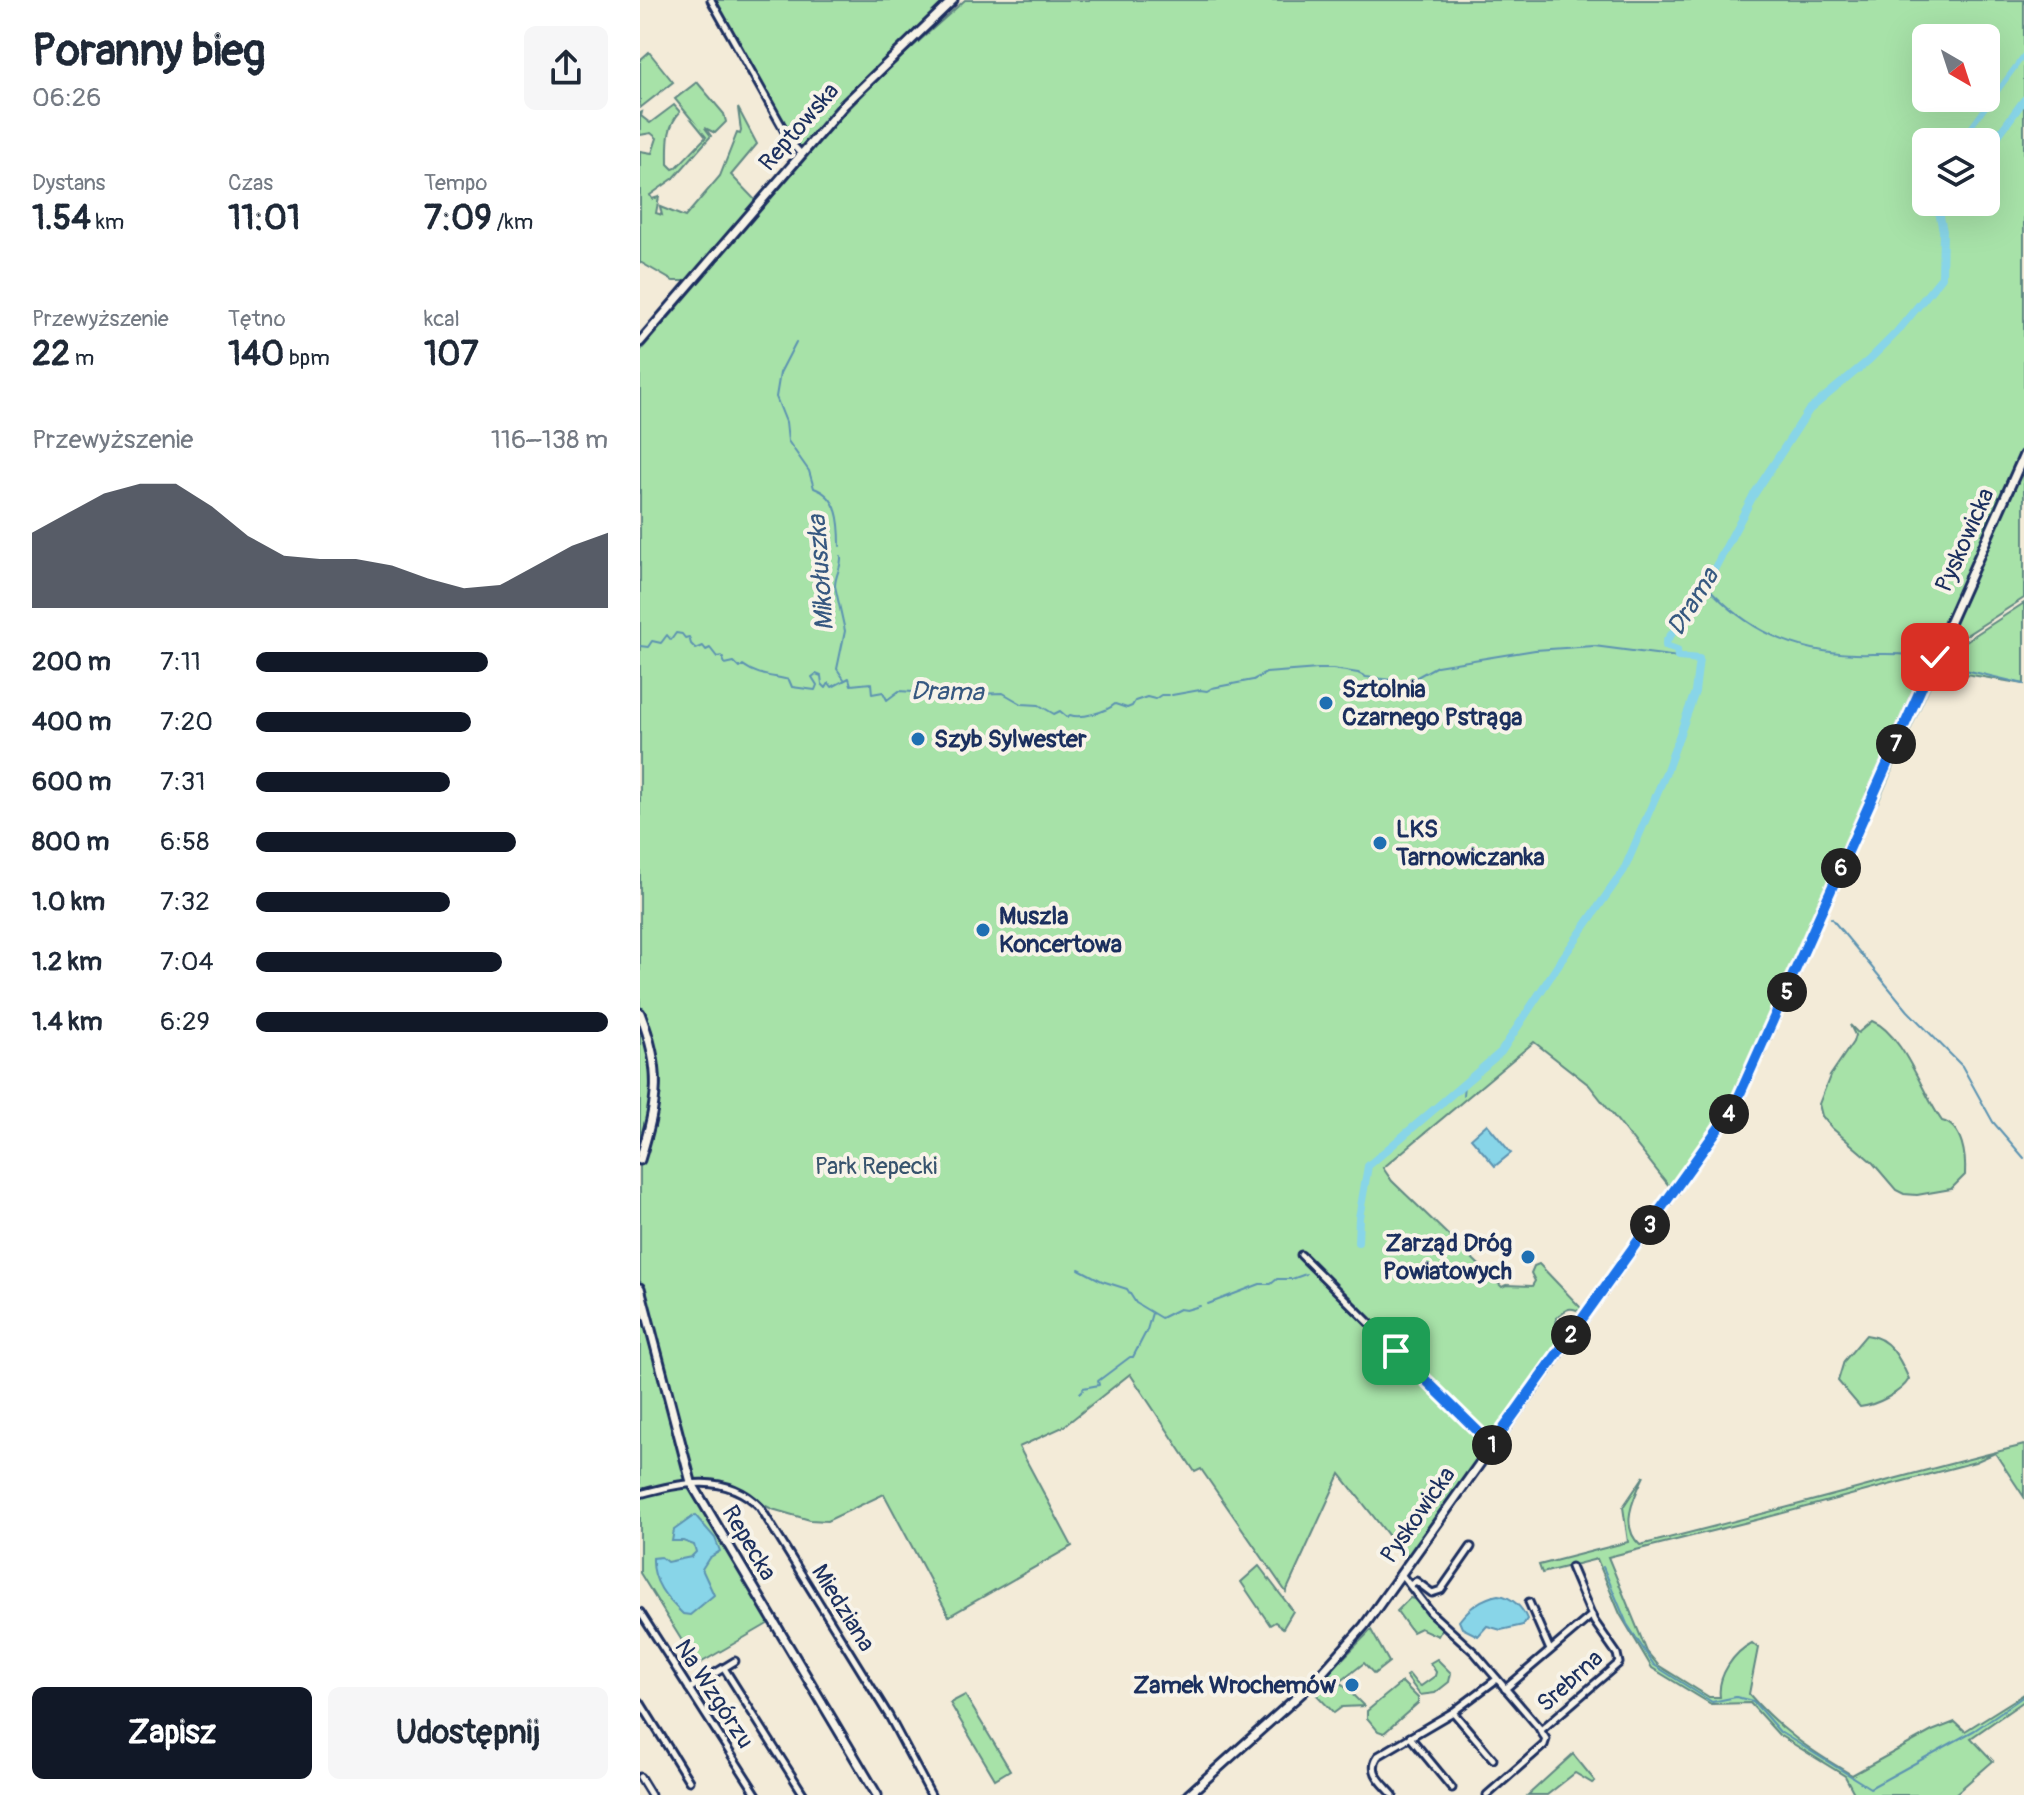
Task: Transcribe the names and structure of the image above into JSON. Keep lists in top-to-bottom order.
{
  "streets": {
    "street": [
      "Reptowska",
      "Pyskowicka",
      "Repecka",
      "Miedziana",
      "Srebrna",
      "Na Wzgórzu"
    ]
  },
  "crossings": [
    ["Pyskowicka", "Srebrna"],
    ["Repecka", "Miedziana"]
  ],
  "water": ["Mikołuszka", "Drama"],
  "parks": ["Park Repecki"],
  "places": [
    "Sztolnia Czarnego Pstrąga",
    "Szyb Sylwester",
    "LKS Tarnowiczanka",
    "Muszla Koncertowa",
    "Zarząd Dróg Powiatowych",
    "Zamek Wrochemów"
  ],
  "north": "bottom right",
  "page": {
    "heading": ["Poranny bieg", "06:26"],
    "stats": [
      ["Dystans", "1.54 km"],
      ["Czas", "11:01"],
      ["Tempo", "7:09 /km"],
      ["Przewyższenie", "22 m"],
      ["Tętno", "140 bpm"],
      ["kcal", "107"]
    ],
    "chart": ["Przewyższenie", "116–138 m"],
    "list": [
      {
        "name": "200 m",
        "note": "7:11"
      },
      {
        "name": "400 m",
        "note": "7:20"
      },
      {
        "name": "600 m",
        "note": "7:31"
      },
      {
        "name": "800 m",
        "note": "6:58"
      },
      {
        "name": "1.0 km",
        "note": "7:32"
      },
      {
        "name": "1.2 km",
        "note": "7:04"
      },
      {
        "name": "1.4 km",
        "note": "6:29"
      }
    ],
    "pins": [
      "7",
      "6",
      "5",
      "4",
      "3",
      "2",
      "1"
    ],
    "buttons": ["Zapisz", "Udostępnij"]
  }
}
